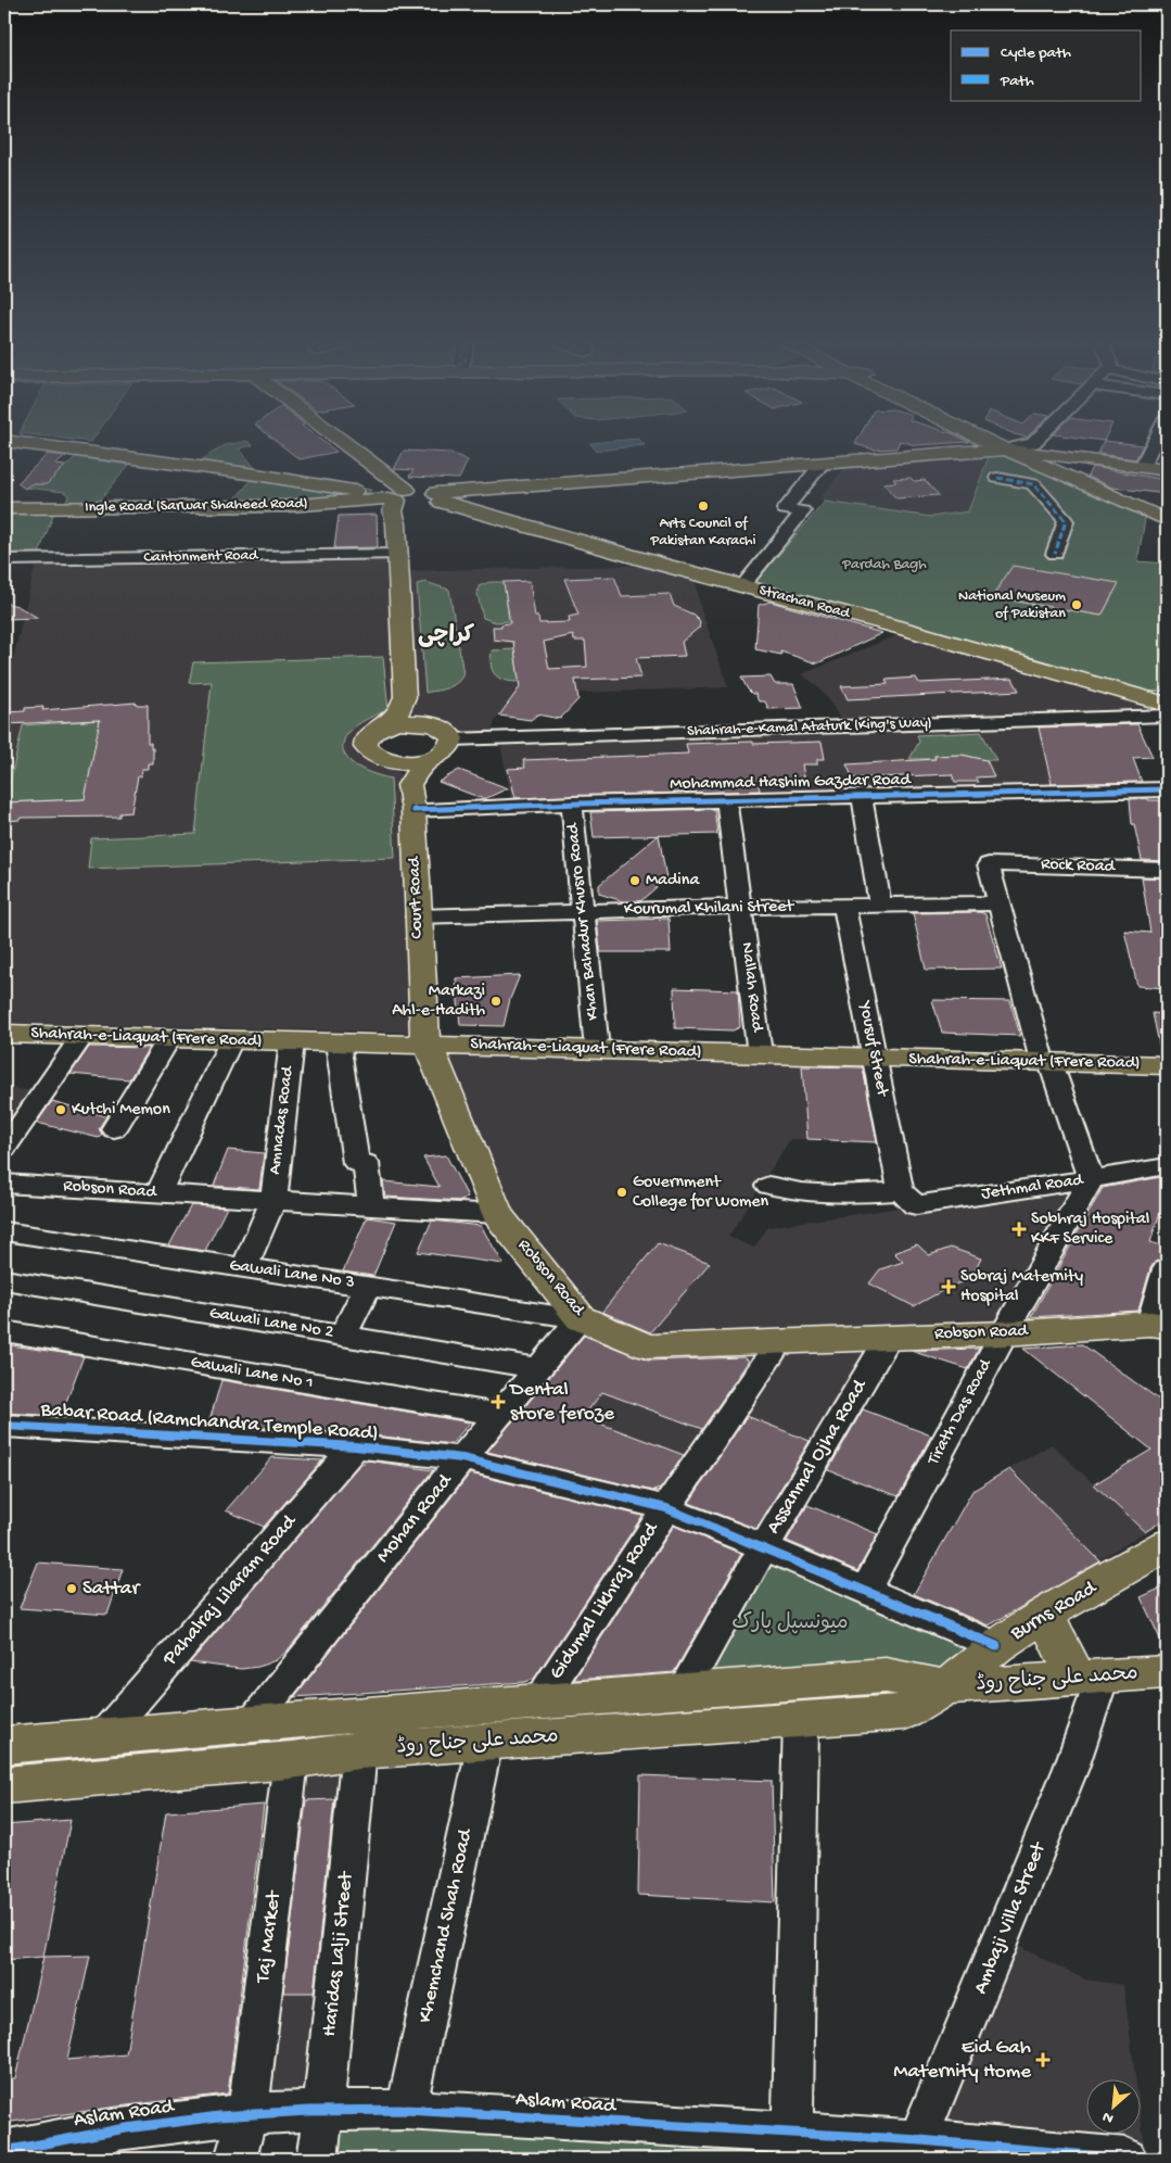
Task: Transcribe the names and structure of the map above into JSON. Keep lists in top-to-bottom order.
{
  "streets": {
    "main road": [
      "Ingle Road (Sarwar Shaheed Road)",
      "Strachan Road",
      "Court Road",
      "Shahrah-e-Liaquat (Frere Road)",
      "Robson Road",
      "Burns Road",
      "محمد علی جناح روڈ"
    ],
    "street": [
      "Cantonment Road",
      "Shahrah-e-Kamal Ataturk (King's Way)",
      "Mohammad Hashim Gazdar Road",
      "Rock Road",
      "Kourumal Khilani Street",
      "Khan Bahadur Khusro Road",
      "Nallah Road",
      "Yousuf Street",
      "Amnadas Road",
      "Jethmal Road",
      "Gawali Lane No 3",
      "Gawali Lane No 2",
      "Gawali Lane No 1",
      "Tirath Das Road",
      "Babar Road (Ramchandra Temple Road)",
      "Assanmal Ojha Road",
      "Mohan Road",
      "Pahalraj Lilaram Road",
      "Gidumal Likhraj Road",
      "Ambaji Villa Street",
      "Khemchand Shah Road",
      "Taj Market",
      "Haridas Lalji Street",
      "Aslam Road"
    ]
  },
  "crossings": [
    ["Mohammad Hashim Gazdar Road", "Court Road"],
    ["Mohammad Hashim Gazdar Road", "Khan Bahadur Khusro Road"],
    ["Mohammad Hashim Gazdar Road", "Nallah Road"],
    ["Rock Road", "Kourumal Khilani Street"],
    ["Court Road", "Kourumal Khilani Street"],
    ["Court Road", "Shahrah-e-Liaquat (Frere Road)"],
    ["Kourumal Khilani Street", "Khan Bahadur Khusro Road"],
    ["Kourumal Khilani Street", "Nallah Road"],
    ["Kourumal Khilani Street", "Yousuf Street"],
    ["Khan Bahadur Khusro Road", "Shahrah-e-Liaquat (Frere Road)"],
    ["Nallah Road", "Shahrah-e-Liaquat (Frere Road)"],
    ["Shahrah-e-Liaquat (Frere Road)", "Yousuf Street"],
    ["Shahrah-e-Liaquat (Frere Road)", "Amnadas Road"],
    ["Yousuf Street", "Jethmal Road"],
    ["Amnadas Road", "Robson Road"],
    ["Amnadas Road", "Gawali Lane No 3"],
    ["Jethmal Road", "Tirath Das Road"],
    ["Robson Road", "Gawali Lane No 3"],
    ["Robson Road", "Tirath Das Road"],
    ["Robson Road", "Assanmal Ojha Road"],
    ["Robson Road", "Mohan Road"],
    ["Robson Road", "Gidumal Likhraj Road"],
    ["Gawali Lane No 3", "Mohan Road"],
    ["Gawali Lane No 2", "Mohan Road"],
    ["Gawali Lane No 1", "Mohan Road"],
    ["Tirath Das Road", "Babar Road (Ramchandra Temple Road)"],
    ["Babar Road (Ramchandra Temple Road)", "Assanmal Ojha Road"],
    ["Babar Road (Ramchandra Temple Road)", "Mohan Road"],
    ["Babar Road (Ramchandra Temple Road)", "Pahalraj Lilaram Road"],
    ["Babar Road (Ramchandra Temple Road)", "Gidumal Likhraj Road"],
    ["Babar Road (Ramchandra Temple Road)", "Burns Road"],
    ["Assanmal Ojha Road", "محمد علی جناح روڈ"],
    ["Mohan Road", "محمد علی جناح روڈ"],
    ["Pahalraj Lilaram Road", "محمد علی جناح روڈ"],
    ["Gidumal Likhraj Road", "محمد علی جناح روڈ"],
    ["Burns Road", "محمد علی جناح روڈ"],
    ["محمد علی جناح روڈ", "Ambaji Villa Street"],
    ["محمد علی جناح روڈ", "Khemchand Shah Road"],
    ["محمد علی جناح روڈ", "Taj Market"],
    ["محمد علی جناح روڈ", "Haridas Lalji Street"],
    ["Ambaji Villa Street", "Aslam Road"],
    ["Khemchand Shah Road", "Aslam Road"],
    ["Taj Market", "Aslam Road"],
    ["Haridas Lalji Street", "Aslam Road"]
  ],
  "districts": ["کراچی"],
  "parks": ["Pardah Bagh", "میونسپل پارک"],
  "places": {
    "other": [
      "Arts Council of Pakistan Karachi",
      "National Museum of Pakistan",
      "Madina",
      "Markazi Ahl-e-Hadith",
      "Kutchi Memon",
      "Government College for Women",
      "Sattar"
    ],
    "health": [
      "Sobhraj Hospital KKF Service",
      "Sobraj Maternity Hospital",
      "Dental store feroze",
      "Eid Gah Maternity Home"
    ]
  },
  "legend": ["Cycle path", "Path"],
  "north": "bottom left"
}
